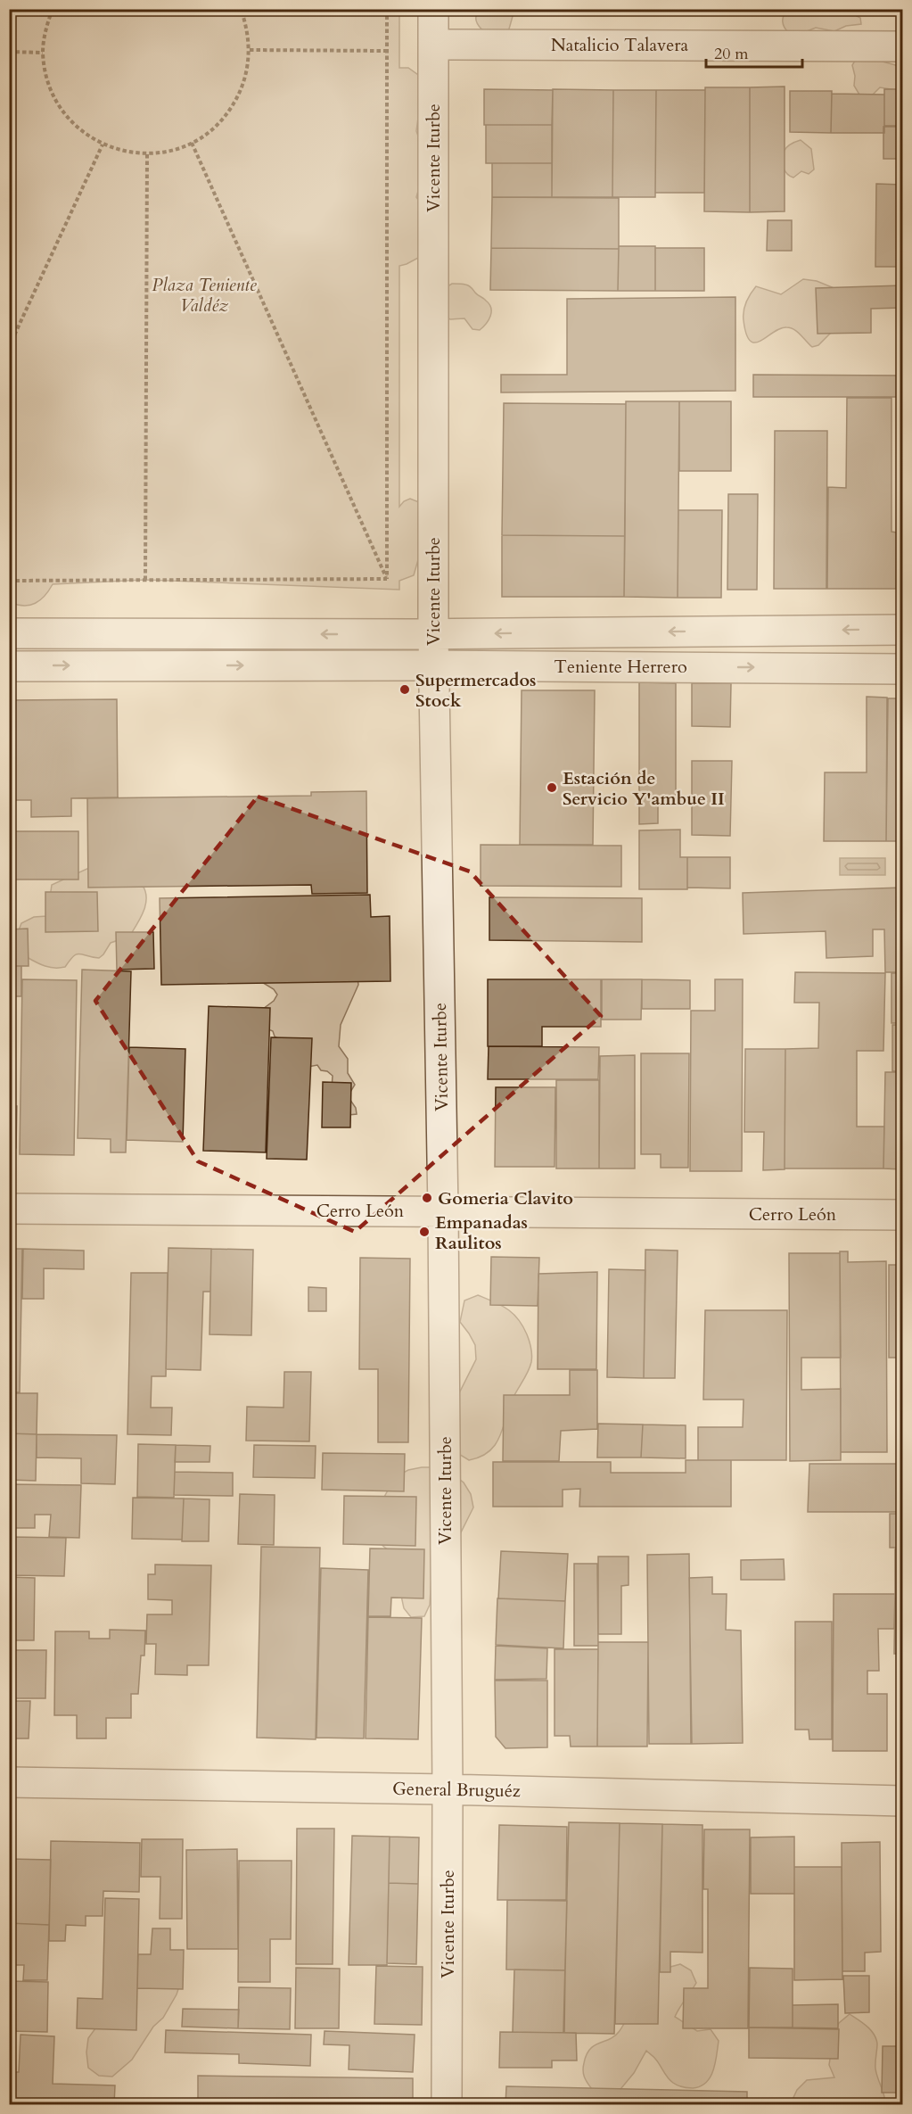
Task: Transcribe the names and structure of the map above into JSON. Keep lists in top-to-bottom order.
{
  "streets": {
    "street": [
      "Natalicio Talavera",
      "Vicente Iturbe",
      "Teniente Herrero",
      "Cerro León",
      "General Bruguéz"
    ]
  },
  "crossings": [
    ["Natalicio Talavera", "Vicente Iturbe"],
    ["Vicente Iturbe", "Teniente Herrero"],
    ["Vicente Iturbe", "Cerro León"],
    ["Vicente Iturbe", "General Bruguéz"]
  ],
  "parks": ["Plaza Teniente Valdéz"],
  "places": [
    "Supermercados Stock",
    "Estación de Servicio Y'ambue II",
    "Gomeria Clavito",
    "Empanadas Raulitos"
  ],
  "scale_bar": "20 m"
}
